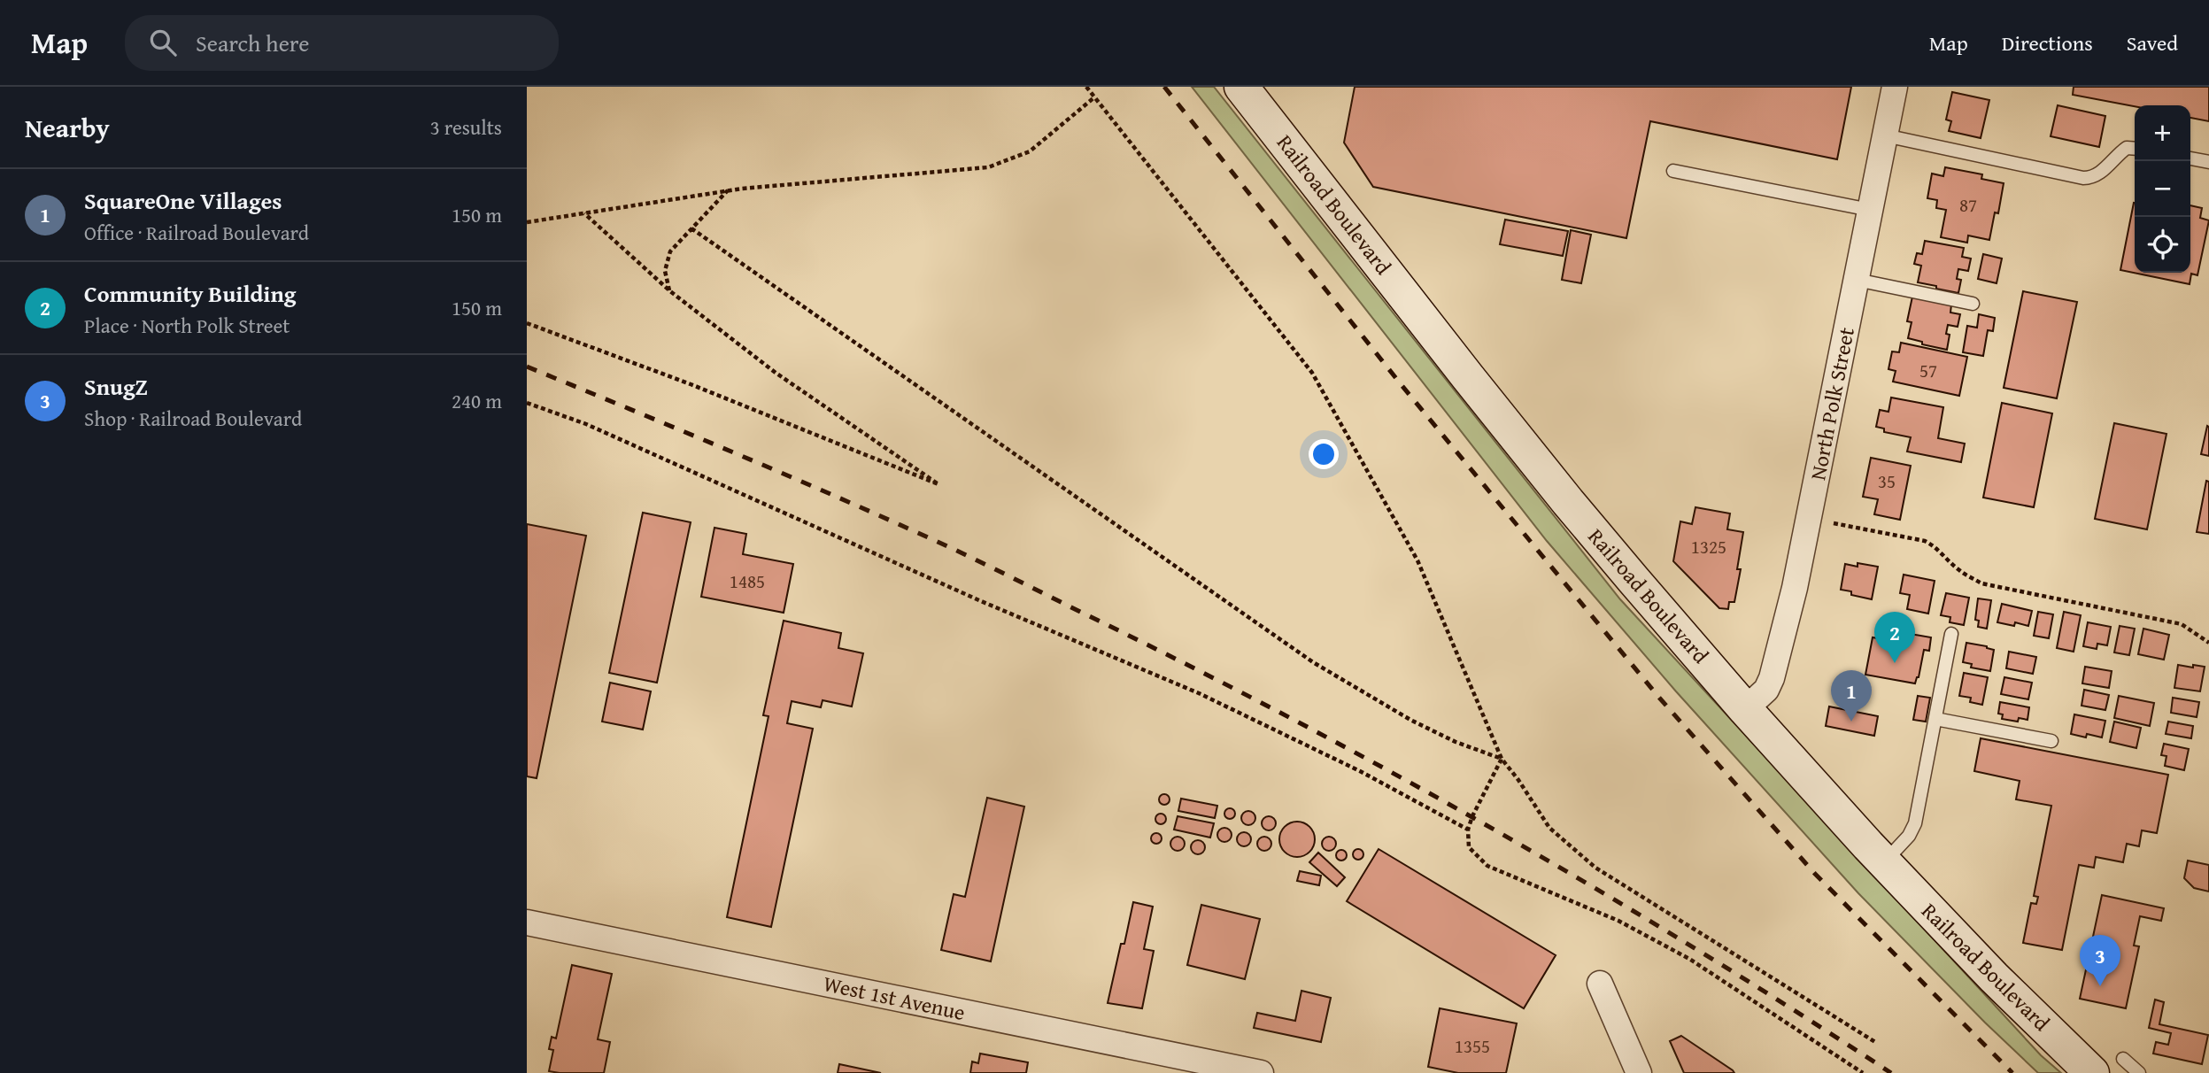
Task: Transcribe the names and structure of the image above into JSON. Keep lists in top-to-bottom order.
{
  "streets": {
    "street": ["Railroad Boulevard", "North Polk Street", "West 1st Avenue"]
  },
  "crossings": [
    ["Railroad Boulevard", "North Polk Street"]
  ],
  "house_numbers": [
    "87",
    "57",
    "35",
    "1325",
    "1485",
    "1355"
  ],
  "page": {
    "header": "Map",
    "search": "Search here",
    "nav": ["Map", "Directions", "Saved"],
    "heading": ["Nearby", "3 results"],
    "map_buttons": ["+", "−"],
    "list": [
      {
        "mark": "1",
        "name": "SquareOne Villages",
        "note": "Office · Railroad Boulevard",
        "value": "150 m"
      },
      {
        "mark": "2",
        "name": "Community Building",
        "note": "Place · North Polk Street",
        "value": "150 m"
      },
      {
        "mark": "3",
        "name": "SnugZ",
        "note": "Shop · Railroad Boulevard",
        "value": "240 m"
      }
    ],
    "pins": ["2", "1", "3"]
  }
}
